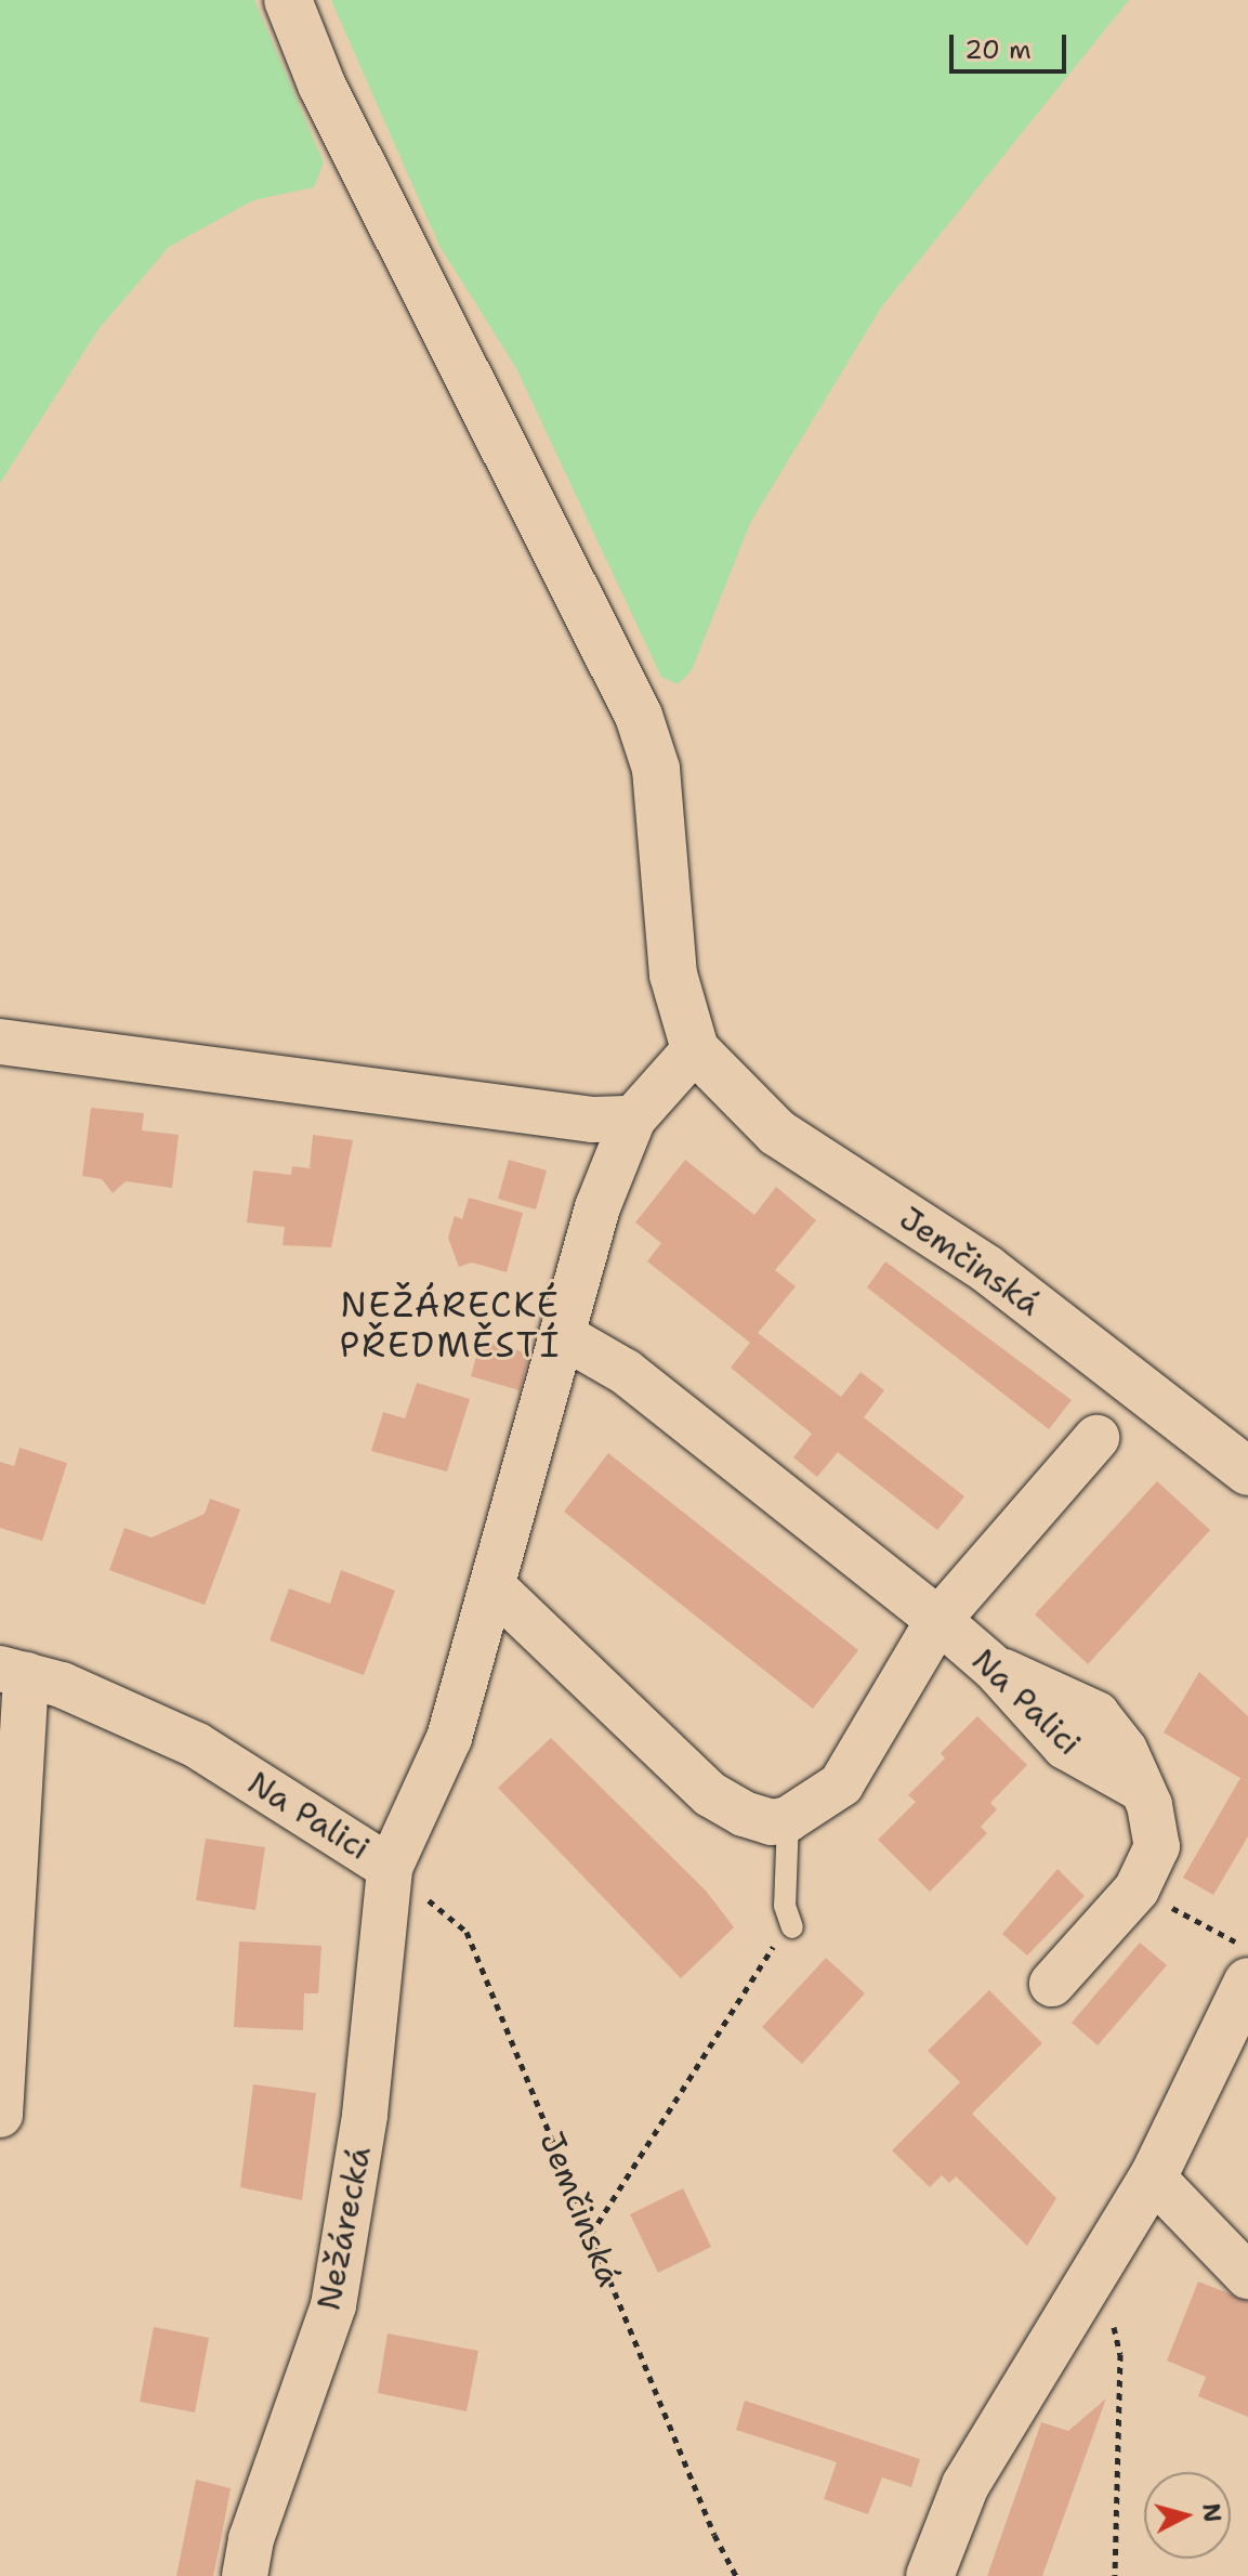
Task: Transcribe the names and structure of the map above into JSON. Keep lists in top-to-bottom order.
{
  "streets": {
    "street": ["Jemčinská", "Na Palici", "Nežárecká"]
  },
  "crossings": [
    ["Jemčinská", "Na Palici"],
    ["Jemčinská", "Nežárecká"],
    ["Na Palici", "Nežárecká"]
  ],
  "districts": ["NEŽÁRECKÉ PŘEDMĚSTÍ"],
  "scale_bar": "20 m",
  "north": "right"
}
